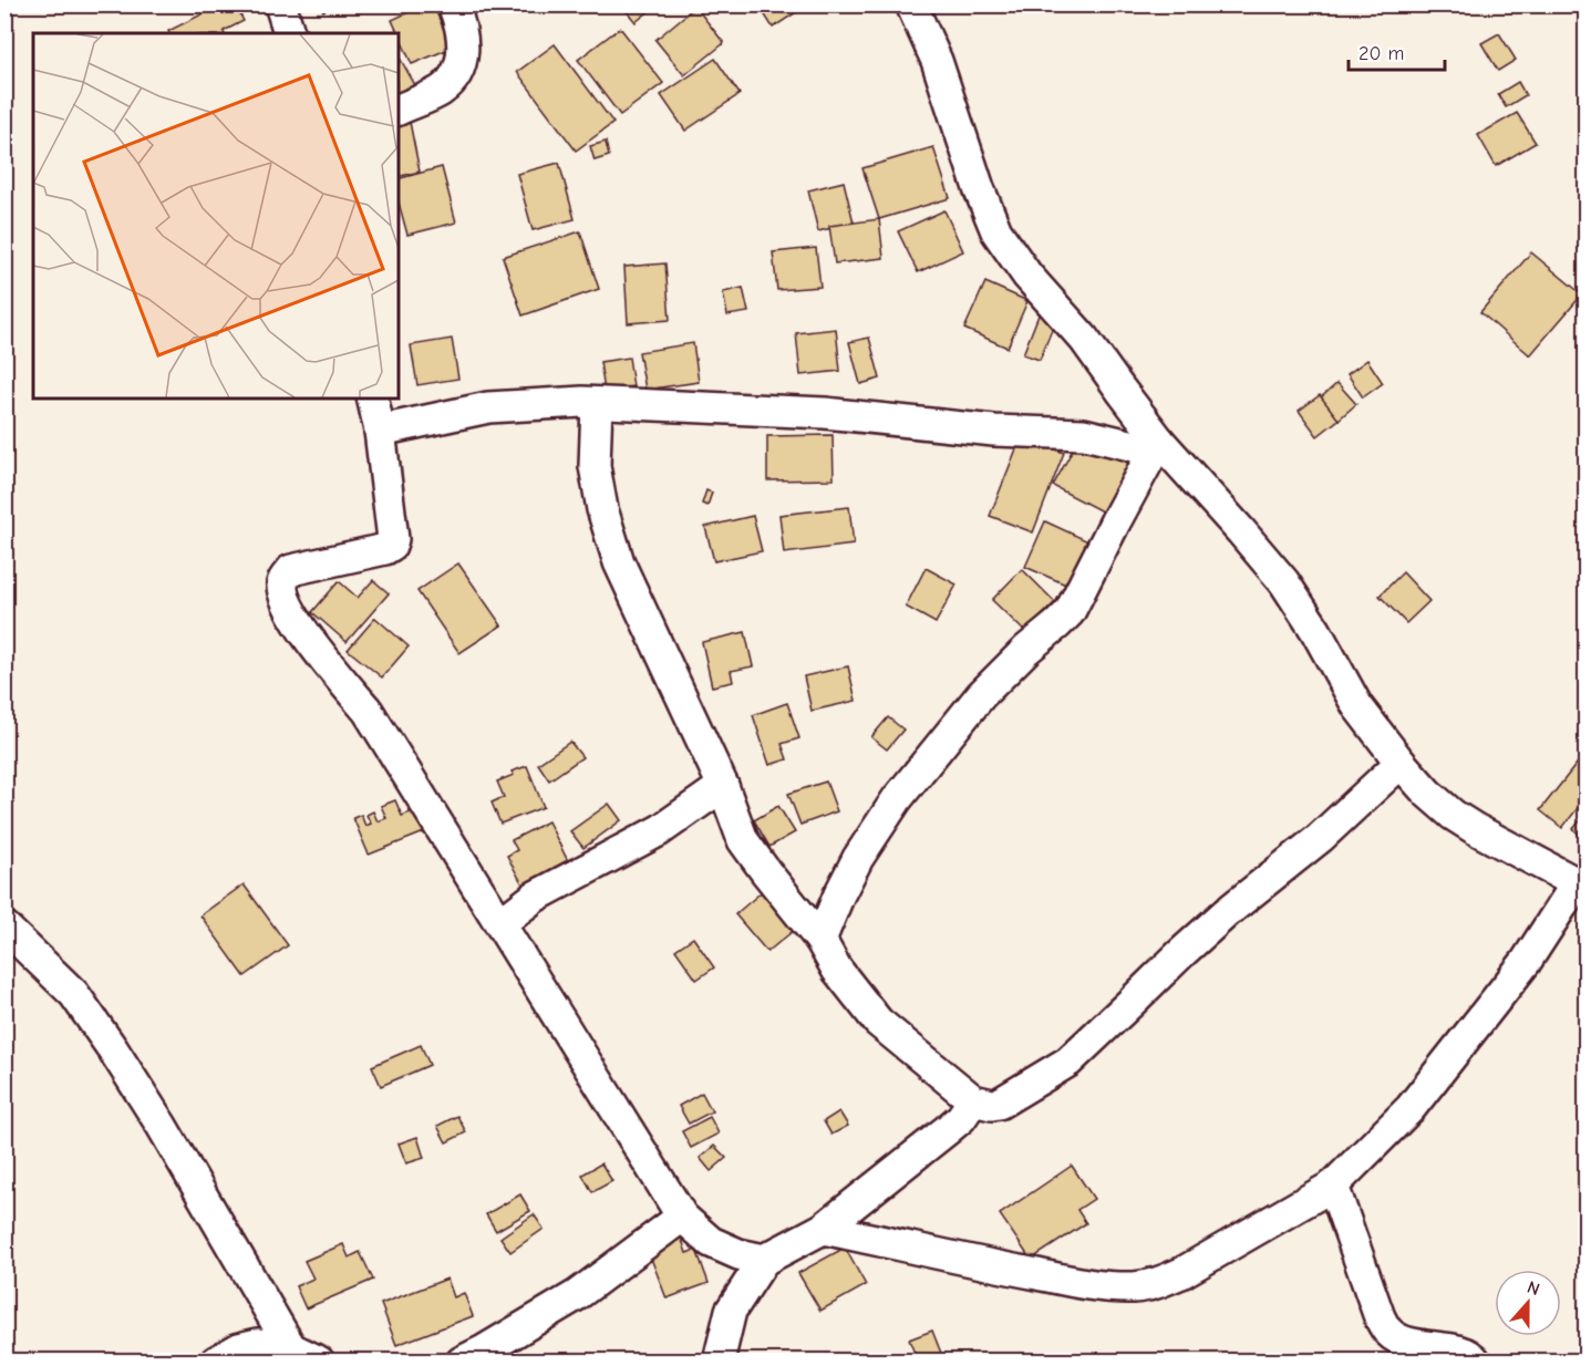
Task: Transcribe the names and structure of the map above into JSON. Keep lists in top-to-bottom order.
{
  "scale_bar": "20 m",
  "north": "top"
}
